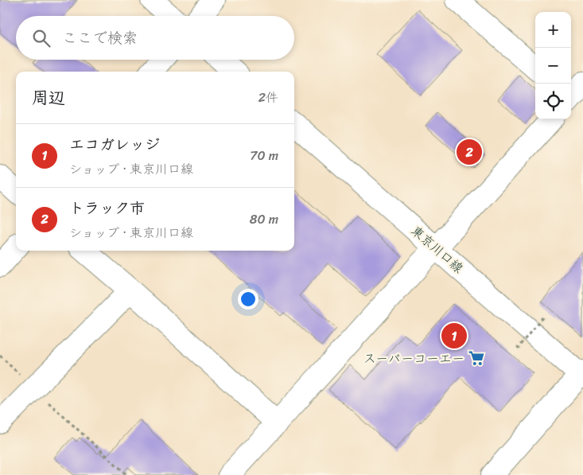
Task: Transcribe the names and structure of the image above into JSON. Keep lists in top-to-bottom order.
{
  "streets": {
    "street": ["東京川口線"]
  },
  "places": {
    "supermarket": ["スーパーコーエー"]
  },
  "page": {
    "map_buttons": ["+", "−"],
    "search": "ここで検索",
    "heading": ["周辺", "2件"],
    "list": [
      {
        "mark": "1",
        "name": "エコガレッジ",
        "note": "ショップ · 東京川口線",
        "value": "70 m"
      },
      {
        "mark": "2",
        "name": "トラック市",
        "note": "ショップ · 東京川口線",
        "value": "80 m"
      }
    ],
    "pins": ["2", "1"]
  }
}
